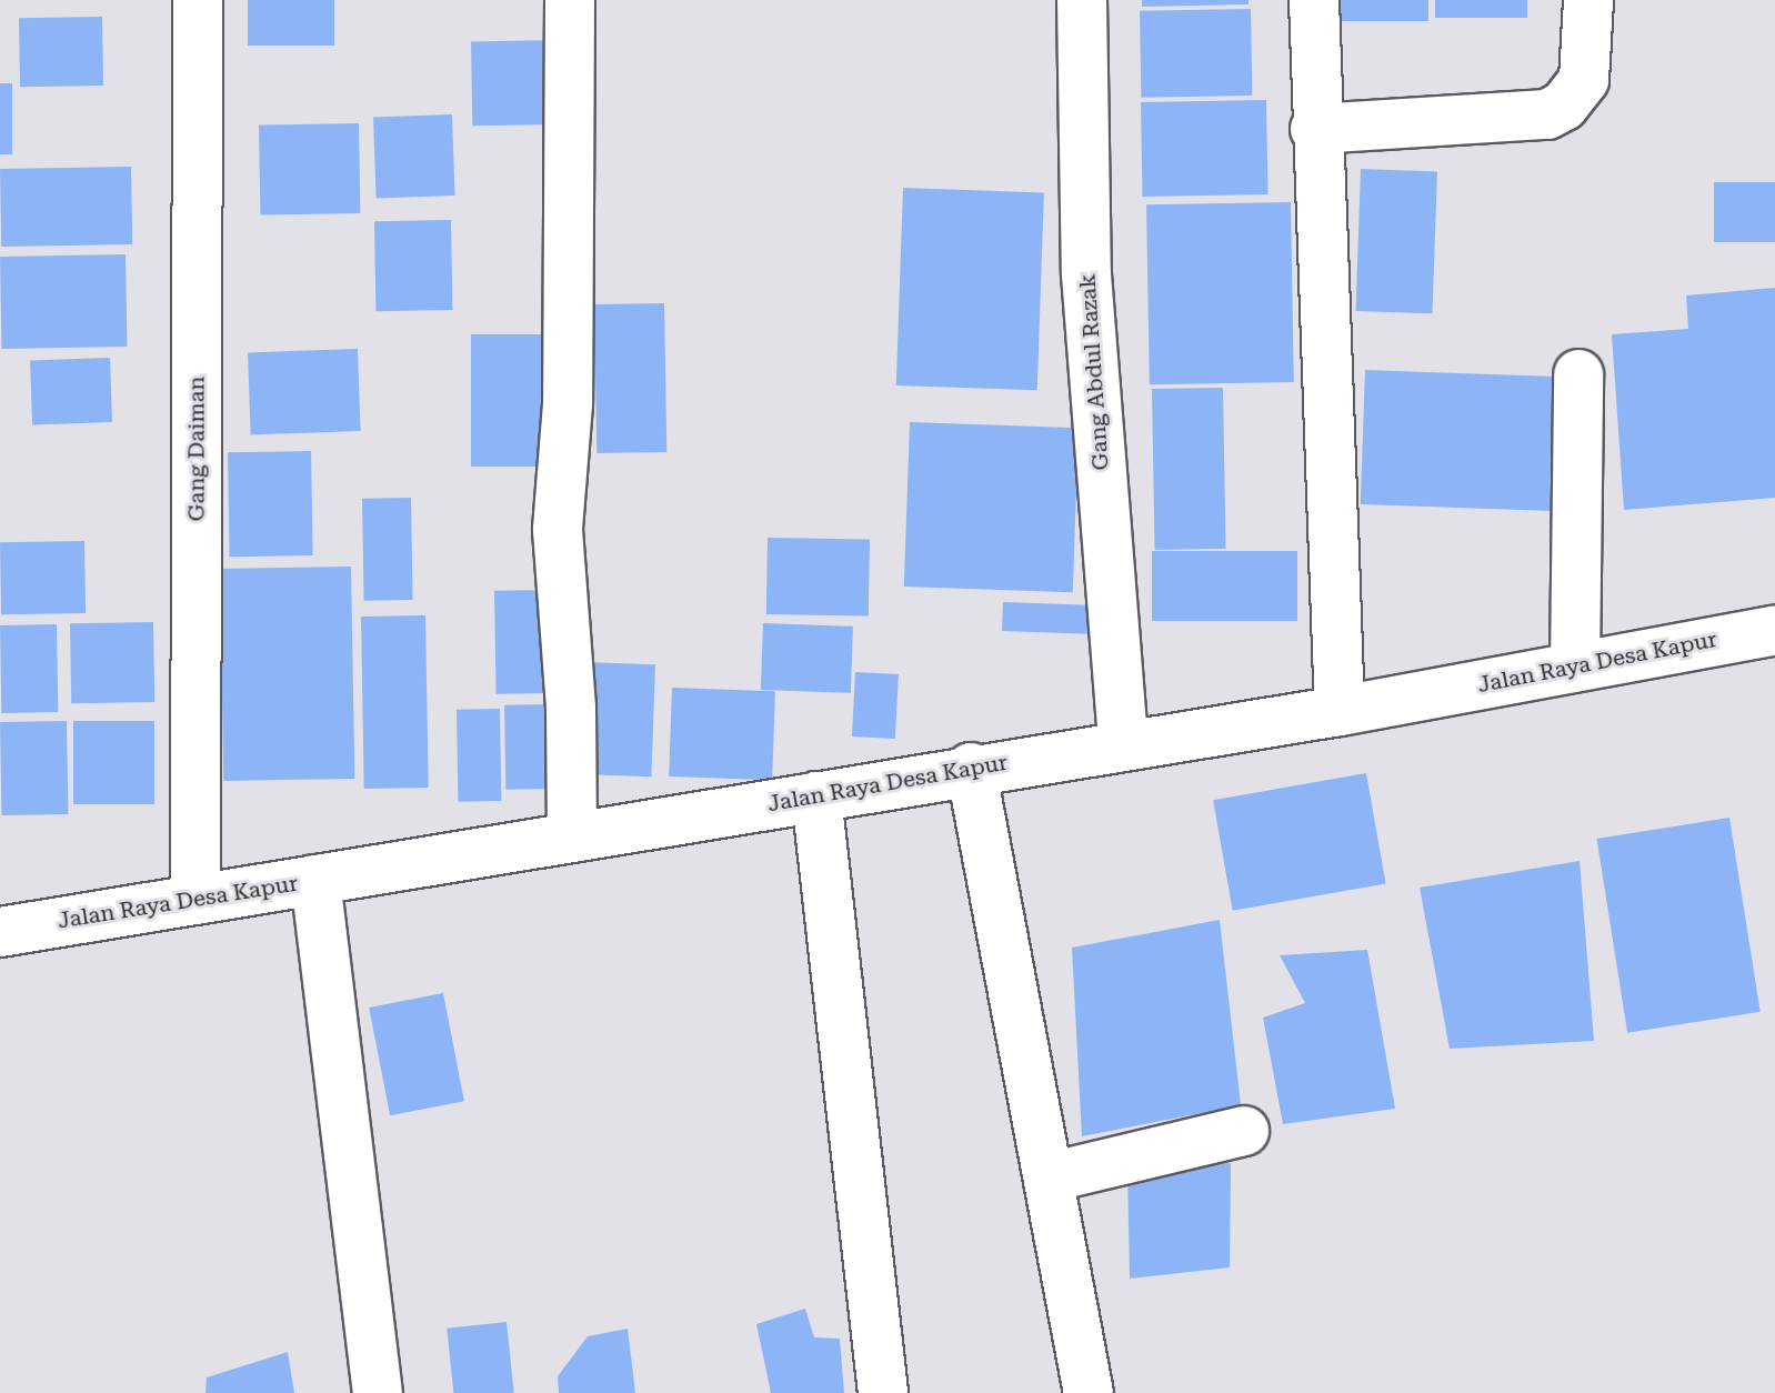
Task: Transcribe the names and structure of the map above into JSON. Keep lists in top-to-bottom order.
{
  "streets": {
    "street": ["Gang Abdul Razak", "Gang Daiman", "Jalan Raya Desa Kapur"]
  },
  "crossings": [
    ["Gang Abdul Razak", "Jalan Raya Desa Kapur"],
    ["Gang Daiman", "Jalan Raya Desa Kapur"]
  ]
}
